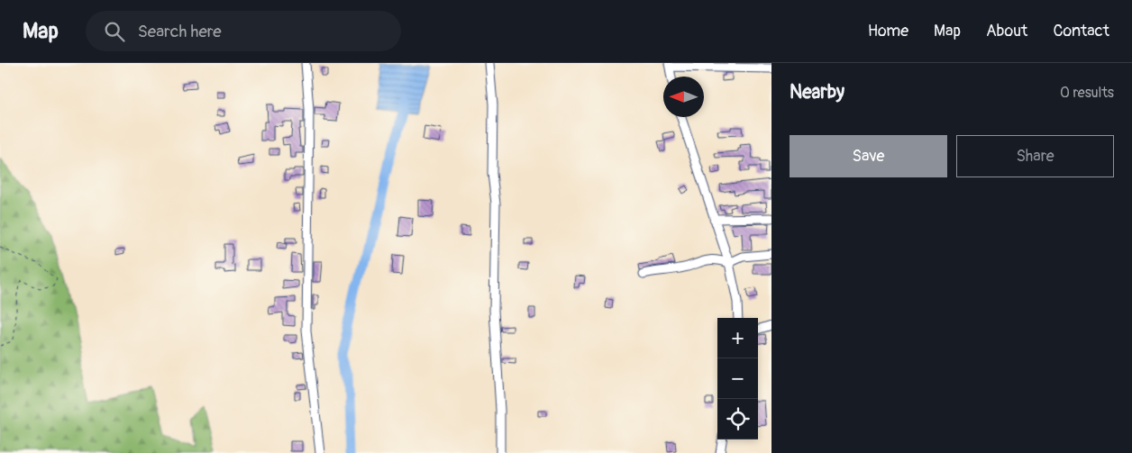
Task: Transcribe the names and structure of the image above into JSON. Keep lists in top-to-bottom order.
{
  "north": "left",
  "page": {
    "header": "Map",
    "search": "Search here",
    "nav": [
      "Home",
      "Map",
      "About",
      "Contact"
    ],
    "heading": ["Nearby", "0 results"],
    "buttons": ["Save", "Share"],
    "map_buttons": ["+", "−"]
  }
}
